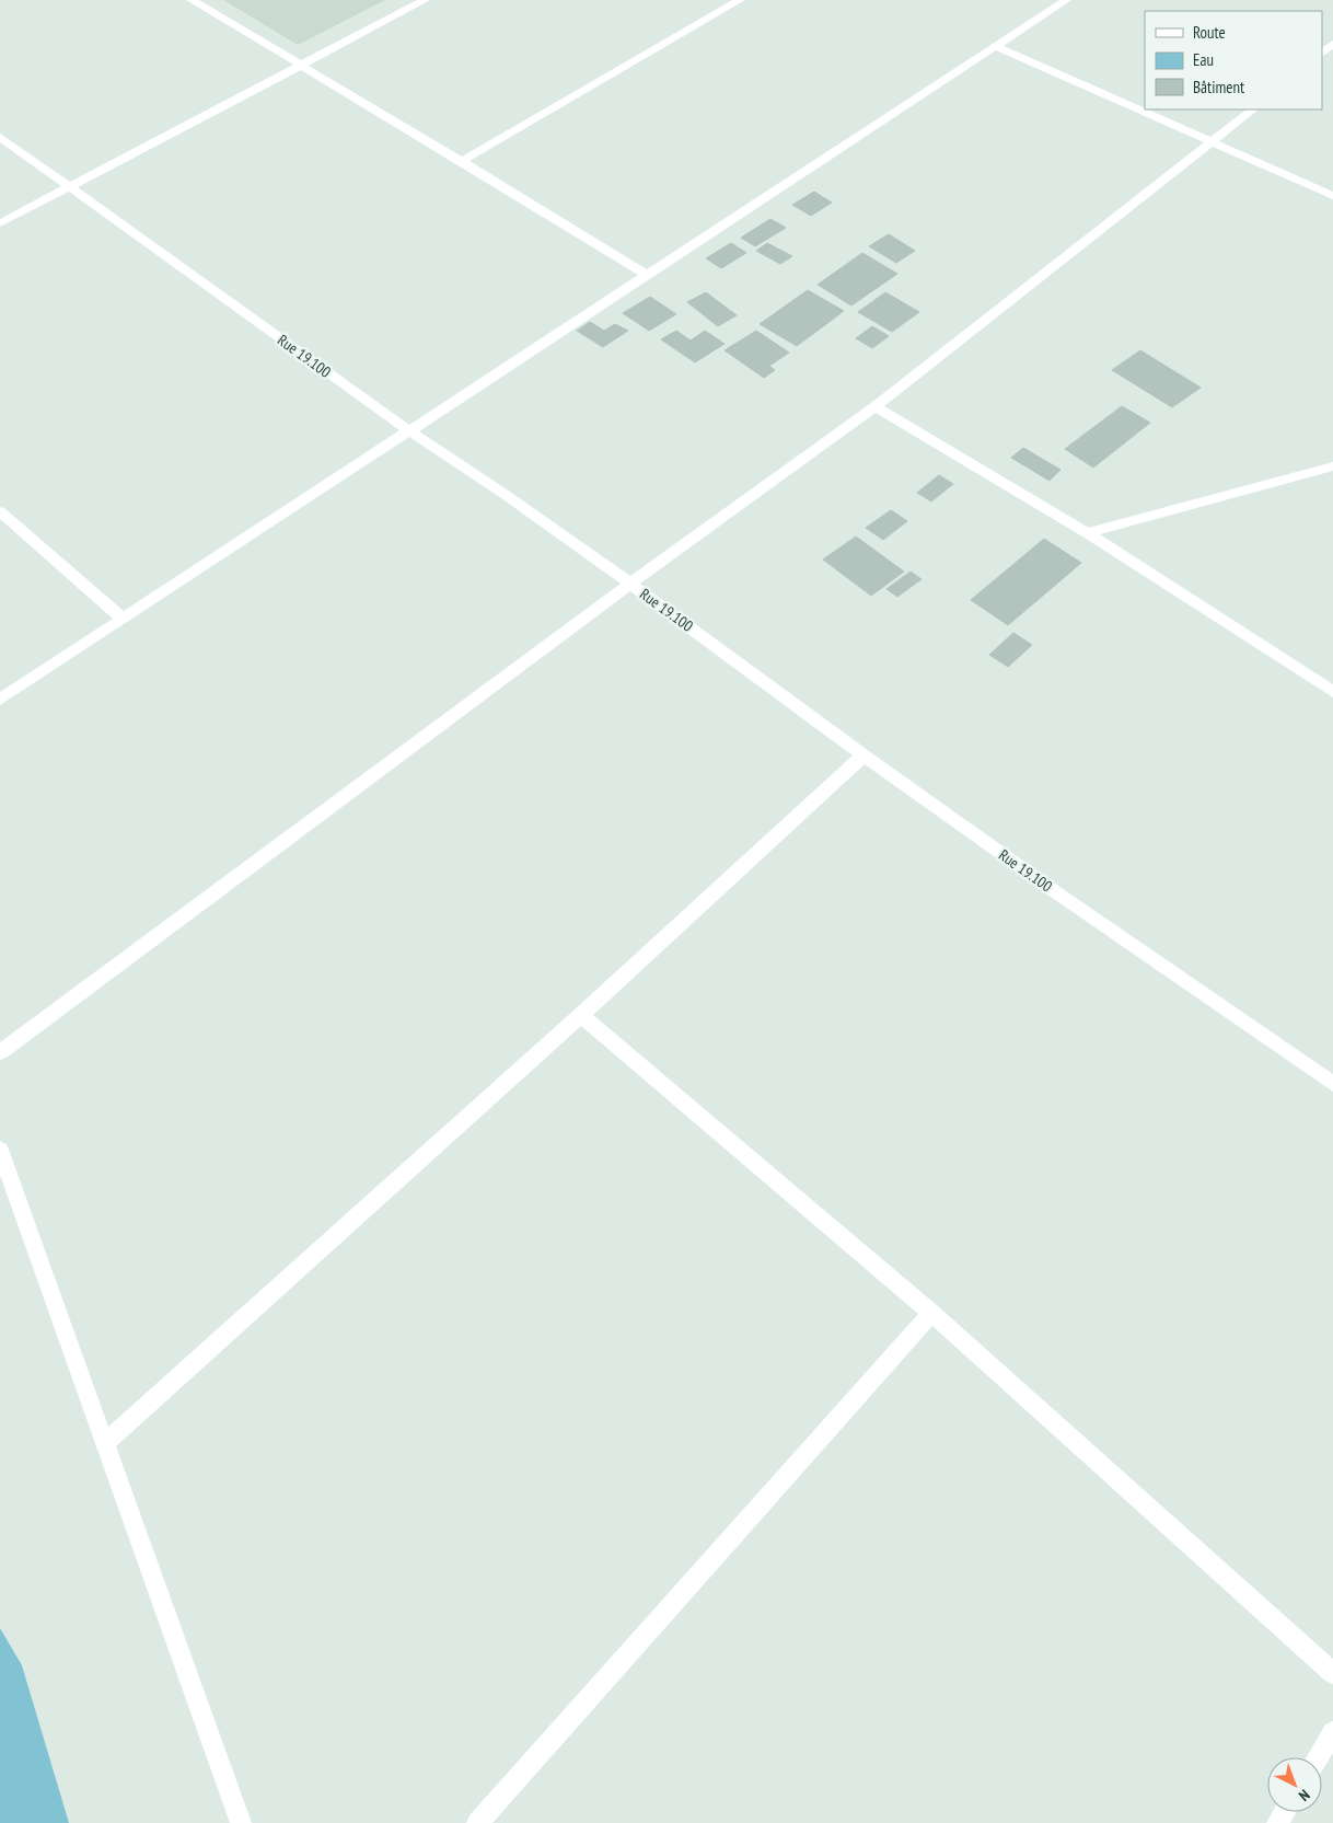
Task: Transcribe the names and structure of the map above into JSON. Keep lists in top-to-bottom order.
{
  "streets": {
    "street": ["Rue 19.100"]
  },
  "legend": ["Route", "Eau", "Bâtiment"],
  "north": "bottom right"
}
